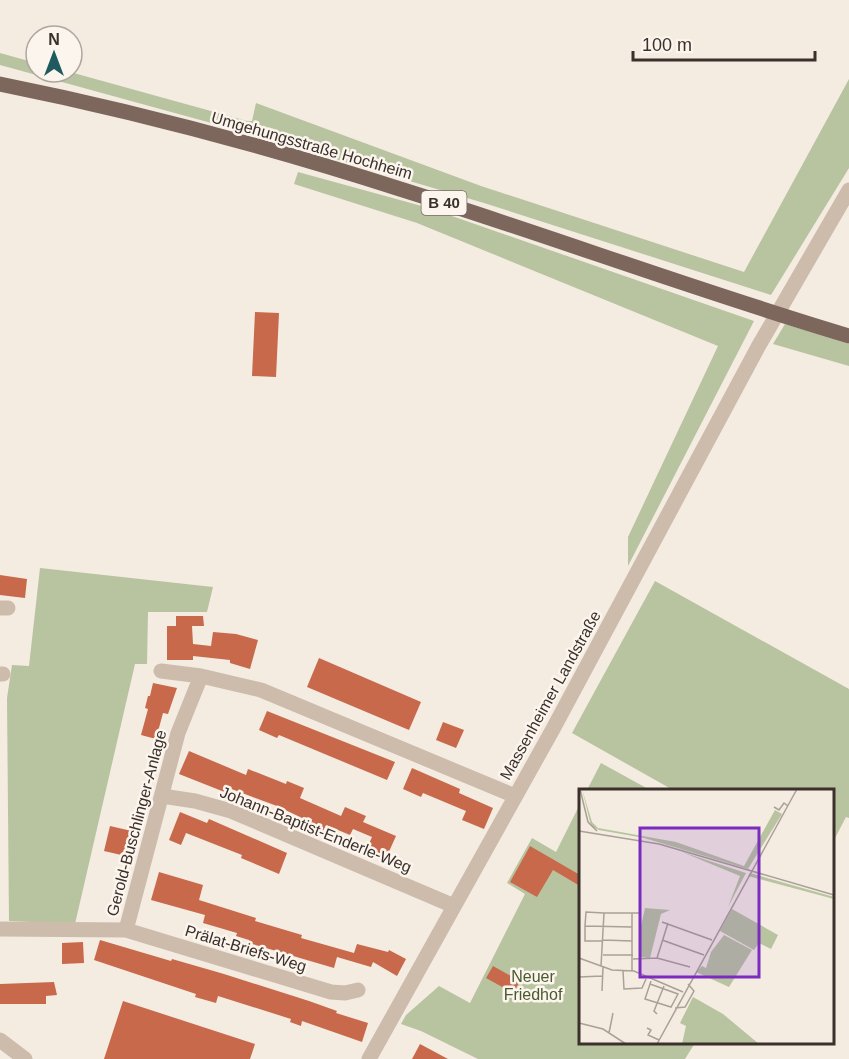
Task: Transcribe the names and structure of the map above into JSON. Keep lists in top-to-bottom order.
{
  "streets": {
    "main road": ["Umgehungsstraße Hochheim", "B 40"],
    "street": [
      "Massenheimer Landstraße",
      "Gerold-Buschlinger-Anlage",
      "Johann-Baptist-Enderle-Weg",
      "Prälat-Briefs-Weg"
    ]
  },
  "crossings": [
    ["Massenheimer Landstraße", "Johann-Baptist-Enderle-Weg"],
    ["Gerold-Buschlinger-Anlage", "Johann-Baptist-Enderle-Weg"],
    ["Gerold-Buschlinger-Anlage", "Prälat-Briefs-Weg"]
  ],
  "parks": ["Neuer Friedhof"],
  "scale_bar": "100 m",
  "north": "top"
}
